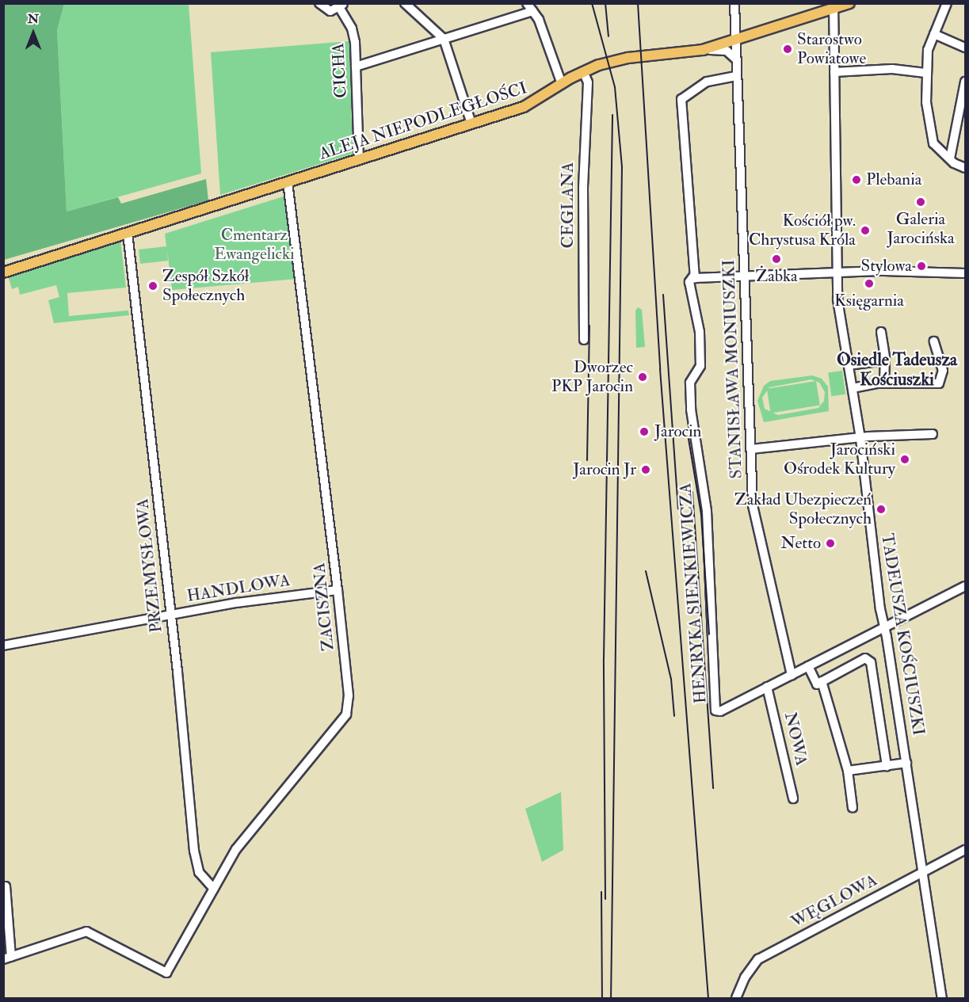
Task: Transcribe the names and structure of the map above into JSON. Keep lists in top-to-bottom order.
{
  "streets": {
    "main road": ["ALEJA NIEPODLEGŁOŚCI"],
    "street": [
      "CICHA",
      "CEGLANA",
      "STANISŁAWA MONIUSZKI",
      "PRZEMYSŁOWA",
      "HANDLOWA",
      "HENRYKA SIENKIEWICZA",
      "ZACISZNA",
      "TADEUSZA KOŚCIUSZKI",
      "NOWA",
      "WĘGLOWA"
    ]
  },
  "crossings": [
    ["CICHA", "ALEJA NIEPODLEGŁOŚCI"],
    ["ALEJA NIEPODLEGŁOŚCI", "CEGLANA"],
    ["ALEJA NIEPODLEGŁOŚCI", "STANISŁAWA MONIUSZKI"],
    ["ALEJA NIEPODLEGŁOŚCI", "PRZEMYSŁOWA"],
    ["ALEJA NIEPODLEGŁOŚCI", "ZACISZNA"],
    ["ALEJA NIEPODLEGŁOŚCI", "TADEUSZA KOŚCIUSZKI"],
    ["STANISŁAWA MONIUSZKI", "HENRYKA SIENKIEWICZA"],
    ["PRZEMYSŁOWA", "HANDLOWA"],
    ["PRZEMYSŁOWA", "ZACISZNA"],
    ["HANDLOWA", "ZACISZNA"],
    ["HENRYKA SIENKIEWICZA", "NOWA"],
    ["TADEUSZA KOŚCIUSZKI", "WĘGLOWA"]
  ],
  "districts": ["Osiedle Tadeusza Kościuszki"],
  "parks": ["Cmentarz Ewangelicki"],
  "places": [
    "Starostwo Powiatowe",
    "Plebania",
    "Galeria Jarocińska",
    "Kościół pw. Chrystusa Króla",
    "Żabka",
    "Stylowa",
    "Księgarnia",
    "Zespół Szkół Społecznych",
    "Dworzec PKP Jarocin",
    "Jarocin",
    "Jarociński Ośrodek Kultury",
    "Jarocin Jr",
    "Zakład Ubezpieczeń Społecznych",
    "Netto"
  ],
  "north": "top"
}
